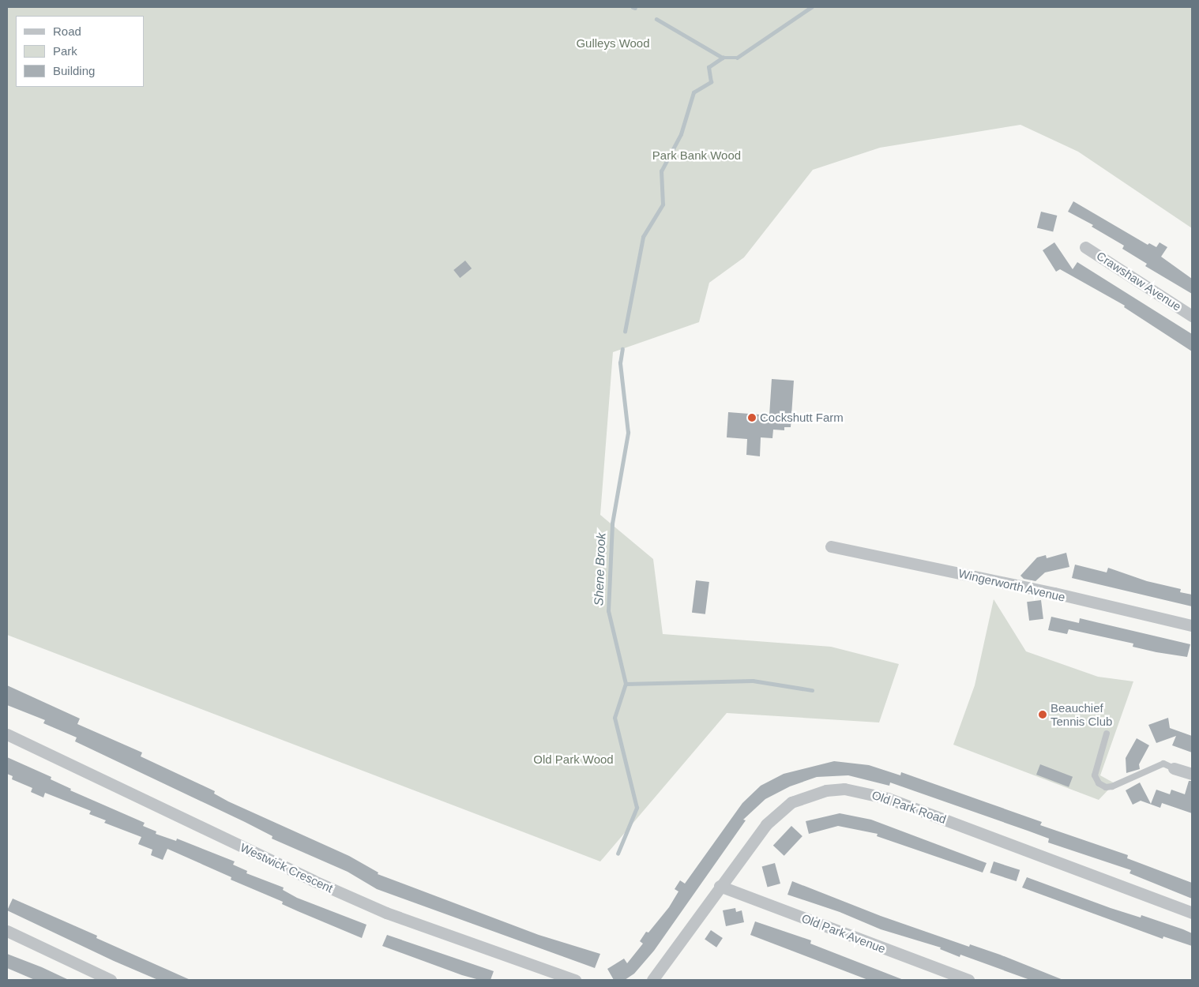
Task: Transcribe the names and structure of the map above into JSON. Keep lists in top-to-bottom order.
{
  "streets": {
    "street": [
      "Crawshaw Avenue",
      "Wingerworth Avenue",
      "Old Park Road",
      "Westwick Crescent",
      "Old Park Avenue"
    ]
  },
  "crossings": [
    ["Old Park Road", "Old Park Avenue"]
  ],
  "water": ["Shene Brook"],
  "parks": ["Gulleys Wood", "Park Bank Wood", "Old Park Wood"],
  "places": ["Cockshutt Farm", "Beauchief Tennis Club"],
  "legend": ["Road", "Park", "Building"]
}
